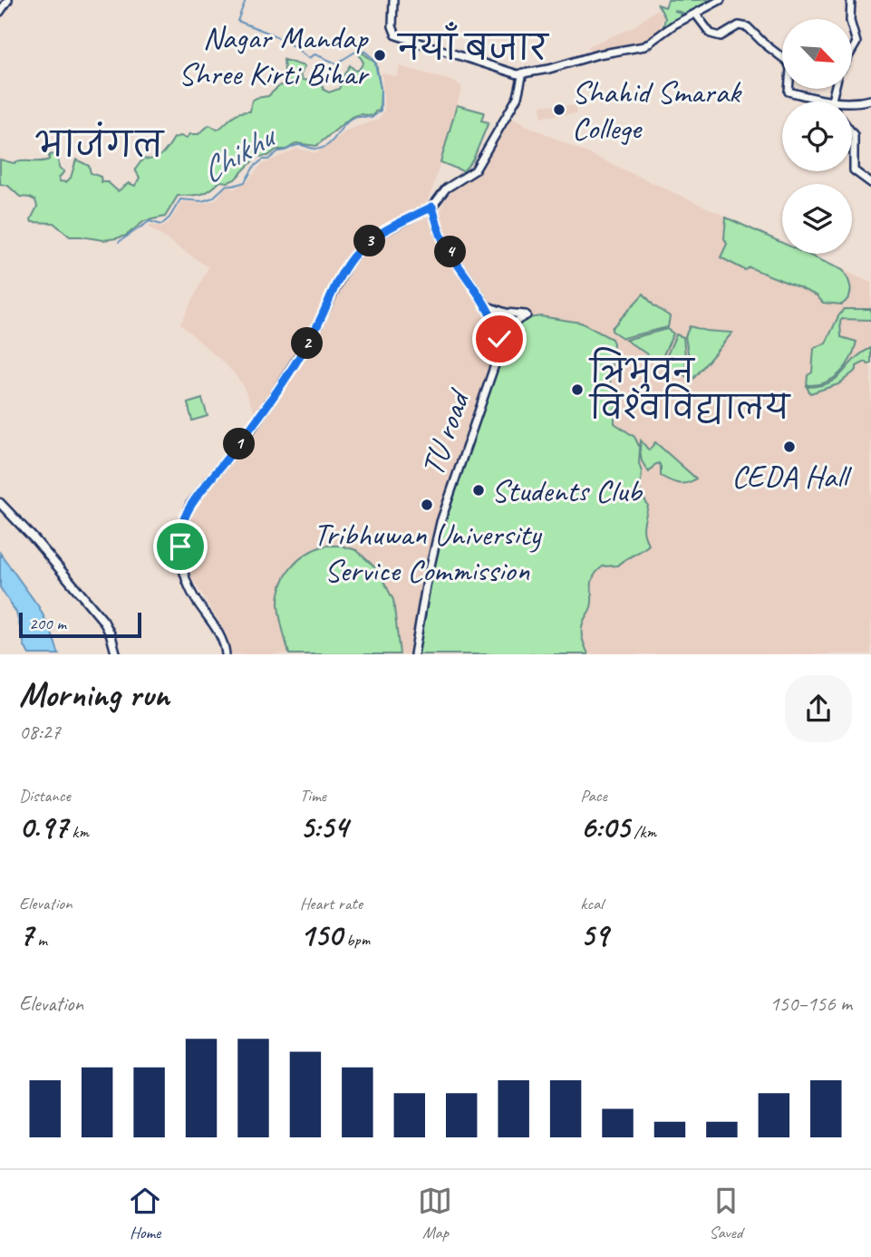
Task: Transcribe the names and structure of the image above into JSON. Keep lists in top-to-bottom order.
{
  "streets": {
    "street": ["TU road"]
  },
  "districts": ["नयाँ बजार", "भाजंगल"],
  "water": ["Chikhu"],
  "places": [
    "Nagar Mandap Shree Kirti Bihar",
    "Shahid Smarak College",
    "त्रिभुवन विश्वविद्यालय",
    "CEDA Hall",
    "Students Club",
    "Tribhuwan University Service Commission"
  ],
  "scale_bar": "200 m",
  "north": "bottom right",
  "page": {
    "pins": [
      "3",
      "4",
      "2",
      "1"
    ],
    "scale": "200 m",
    "heading": ["Morning run", "08:27"],
    "stats": [
      ["Distance", "0.97 km"],
      ["Time", "5:54"],
      ["Pace", "6:05 /km"],
      ["Elevation", "7 m"],
      ["Heart rate", "150 bpm"],
      ["kcal", "59"]
    ],
    "chart": ["Elevation", "150–156 m"],
    "tabs": ["Home", "Map", "Saved"]
  }
}
